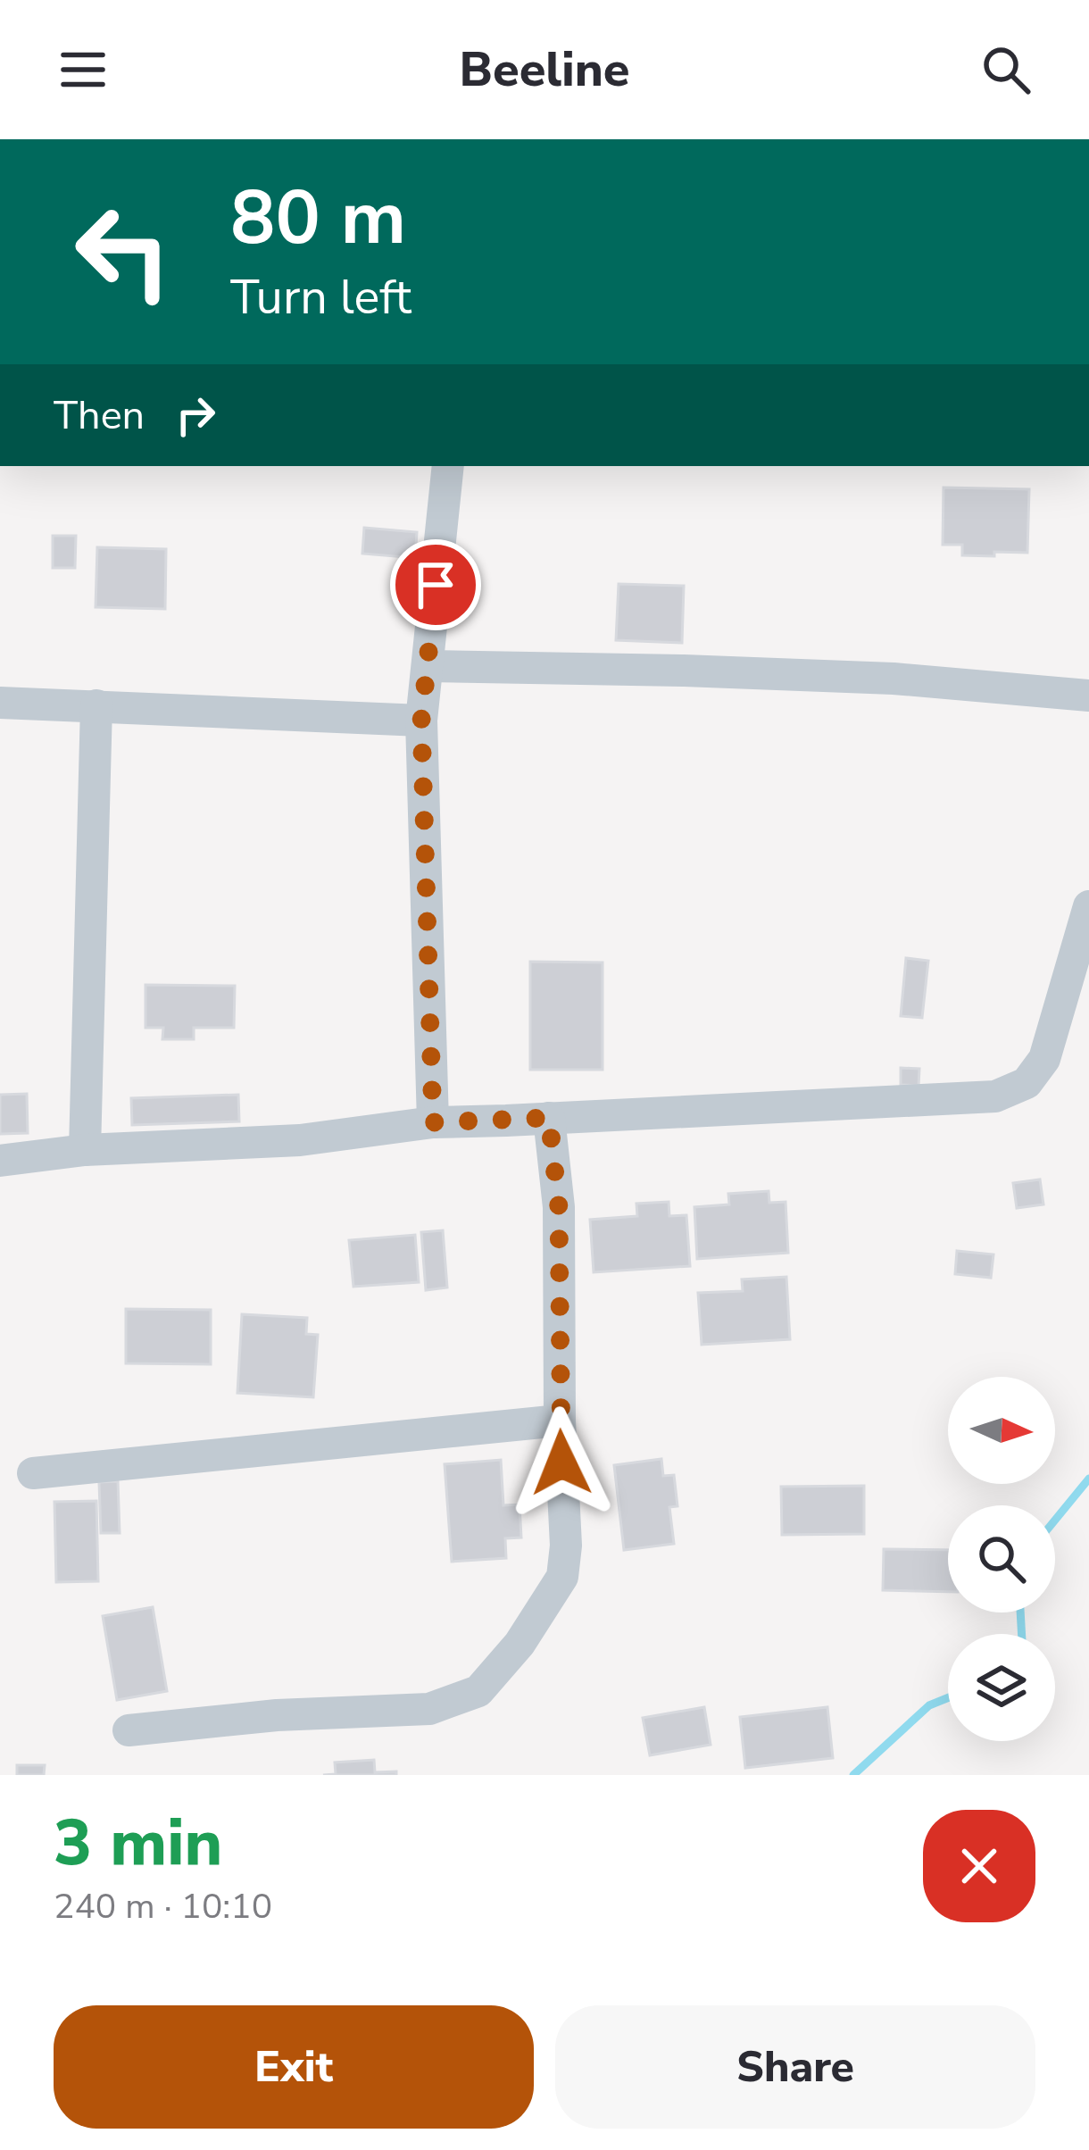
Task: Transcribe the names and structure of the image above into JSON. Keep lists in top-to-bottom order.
{
  "north": "right",
  "page": {
    "header": "Beeline",
    "turn": ["80 m", "Turn left"],
    "then": "Then",
    "heading": ["3 min", "240 m · 10:10"],
    "buttons": ["Exit", "Share"]
  }
}
